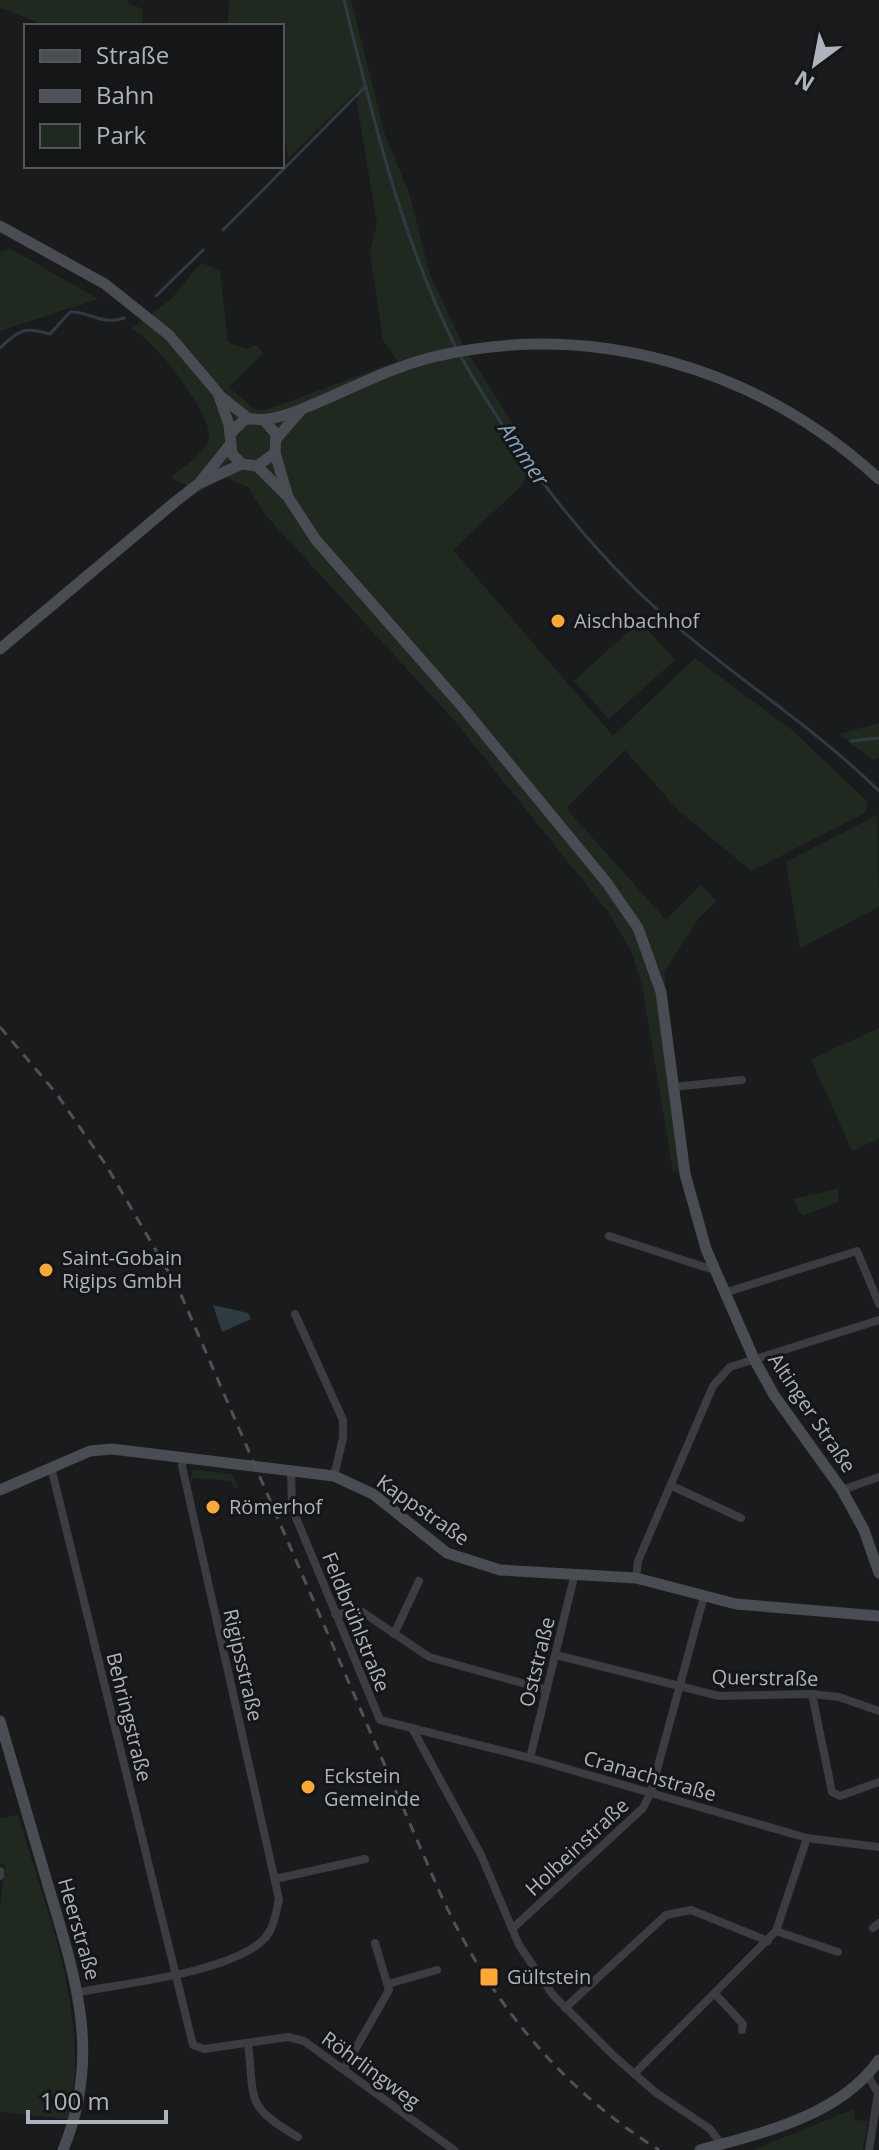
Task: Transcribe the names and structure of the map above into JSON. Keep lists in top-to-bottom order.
{
  "streets": {
    "street": [
      "Altinger Straße",
      "Kappstraße",
      "Feldbrühlstraße",
      "Oststraße",
      "Rigipsstraße",
      "Querstraße",
      "Behringstraße",
      "Cranachstraße",
      "Holbeinstraße",
      "Heerstraße",
      "Röhrlingweg"
    ]
  },
  "crossings": [
    ["Kappstraße", "Feldbrühlstraße"],
    ["Kappstraße", "Oststraße"],
    ["Kappstraße", "Rigipsstraße"],
    ["Kappstraße", "Behringstraße"],
    ["Kappstraße", "Holbeinstraße"],
    ["Feldbrühlstraße", "Cranachstraße"],
    ["Oststraße", "Querstraße"],
    ["Oststraße", "Cranachstraße"],
    ["Rigipsstraße", "Behringstraße"],
    ["Rigipsstraße", "Heerstraße"],
    ["Rigipsstraße", "Röhrlingweg"],
    ["Querstraße", "Holbeinstraße"],
    ["Behringstraße", "Röhrlingweg"],
    ["Cranachstraße", "Holbeinstraße"]
  ],
  "water": ["Ammer"],
  "places": {
    "other": [
      "Aischbachhof",
      "Saint-Gobain Rigips GmbH",
      "Römerhof",
      "Eckstein Gemeinde"
    ],
    "transit": ["Gültstein"]
  },
  "legend": ["Straße", "Bahn", "Park"],
  "scale_bar": "100 m",
  "north": "bottom left"
}
